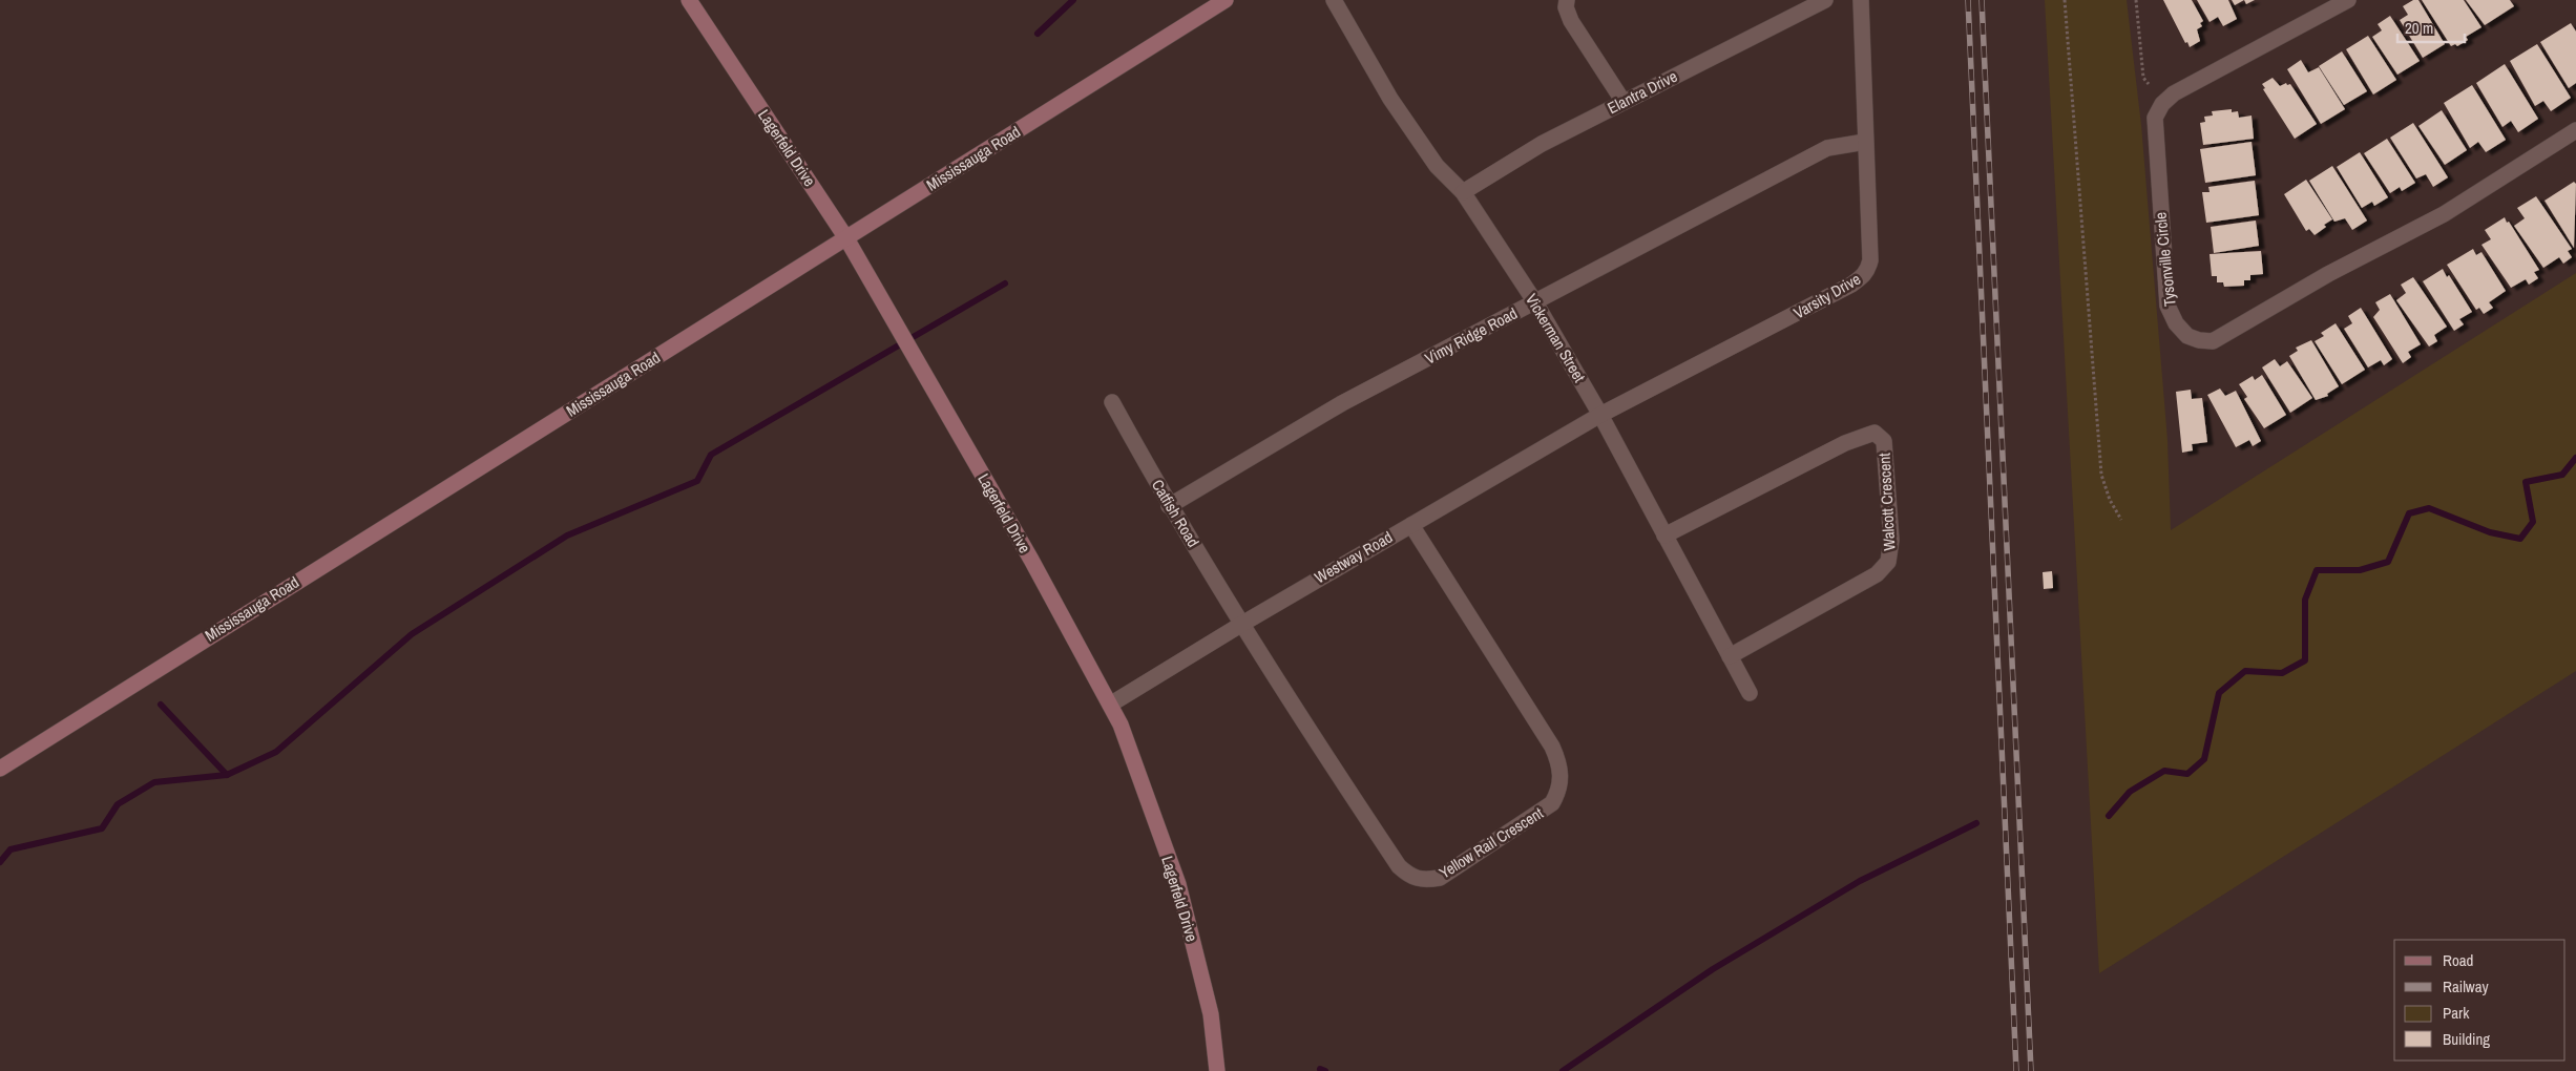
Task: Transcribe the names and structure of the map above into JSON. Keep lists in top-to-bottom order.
{
  "streets": {
    "main road": ["Lagerfeld Drive", "Mississauga Road"],
    "street": [
      "Elantra Drive",
      "Tysonville Circle",
      "Varsity Drive",
      "Vimy Ridge Road",
      "Vickerman Street",
      "Walcott Crescent",
      "Catfish Road",
      "Westway Road",
      "Yellow Rail Crescent"
    ]
  },
  "crossings": [
    ["Elantra Drive", "Vickerman Street"],
    ["Lagerfeld Drive", "Mississauga Road"],
    ["Lagerfeld Drive", "Westway Road"],
    ["Varsity Drive", "Vimy Ridge Road"],
    ["Varsity Drive", "Vickerman Street"],
    ["Varsity Drive", "Westway Road"],
    ["Vimy Ridge Road", "Vickerman Street"],
    ["Vimy Ridge Road", "Catfish Road"],
    ["Vickerman Street", "Walcott Crescent"],
    ["Vickerman Street", "Westway Road"],
    ["Catfish Road", "Westway Road"],
    ["Catfish Road", "Yellow Rail Crescent"],
    ["Westway Road", "Yellow Rail Crescent"]
  ],
  "legend": [
    "Road",
    "Railway",
    "Park",
    "Building"
  ],
  "scale_bar": "20 m"
}
